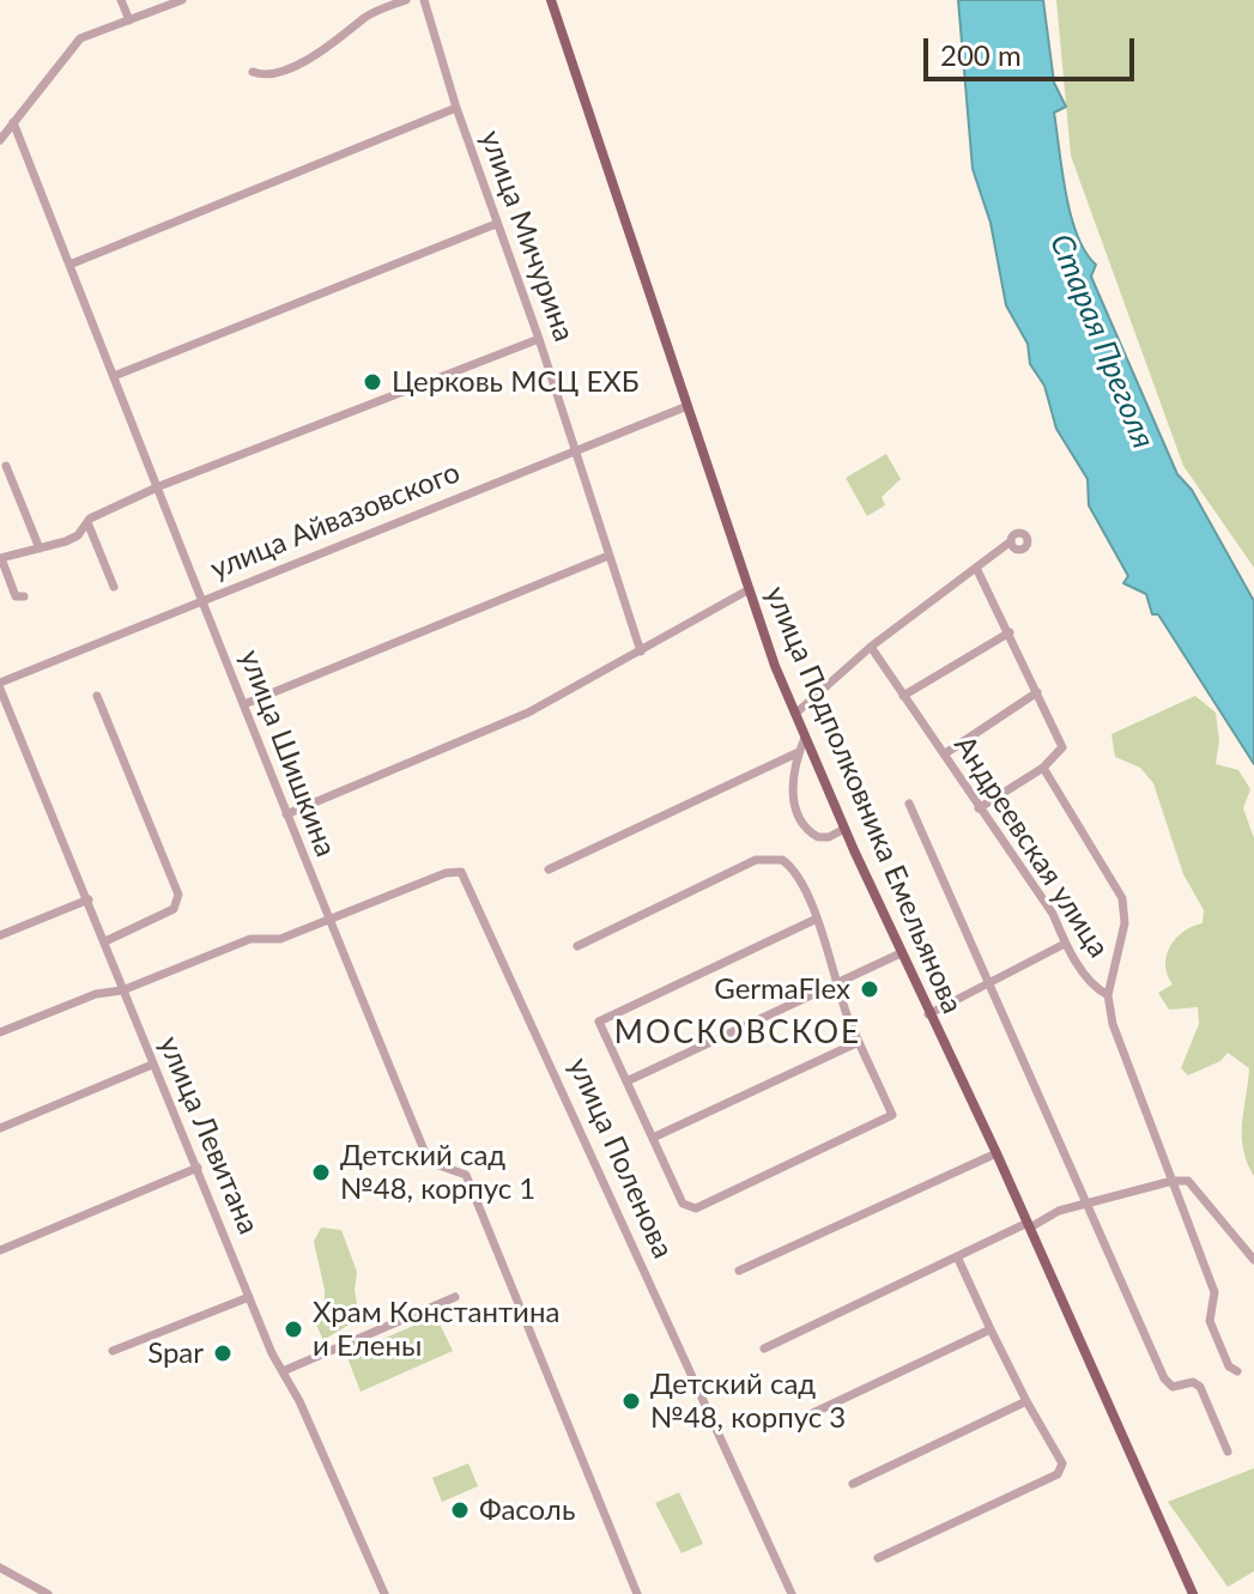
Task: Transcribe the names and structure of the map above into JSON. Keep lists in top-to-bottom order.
{
  "streets": {
    "main road": ["улица Подполковника Емельянова"],
    "street": [
      "улица Мичурина",
      "улица Айвазовского",
      "улица Шишкина",
      "Андреевская улица",
      "улица Левитана",
      "улица Поленова"
    ]
  },
  "crossings": [
    ["улица Мичурина", "улица Айвазовского"],
    ["улица Айвазовского", "улица Шишкина"],
    ["улица Айвазовского", "улица Подполковника Емельянова"],
    ["улица Айвазовского", "улица Левитана"],
    ["улица Шишкина", "улица Поленова"],
    ["улица Левитана", "улица Поленова"]
  ],
  "districts": ["МОСКОВСКОЕ"],
  "water": ["Старая Преголя"],
  "places": [
    "Церковь МСЦ ЕХБ",
    "GermaFlex",
    "Детский сад №48, корпус 1",
    "Храм Константина и Елены",
    "Spar",
    "Детский сад №48, корпус 3",
    "Фасоль"
  ],
  "scale_bar": "200 m"
}
